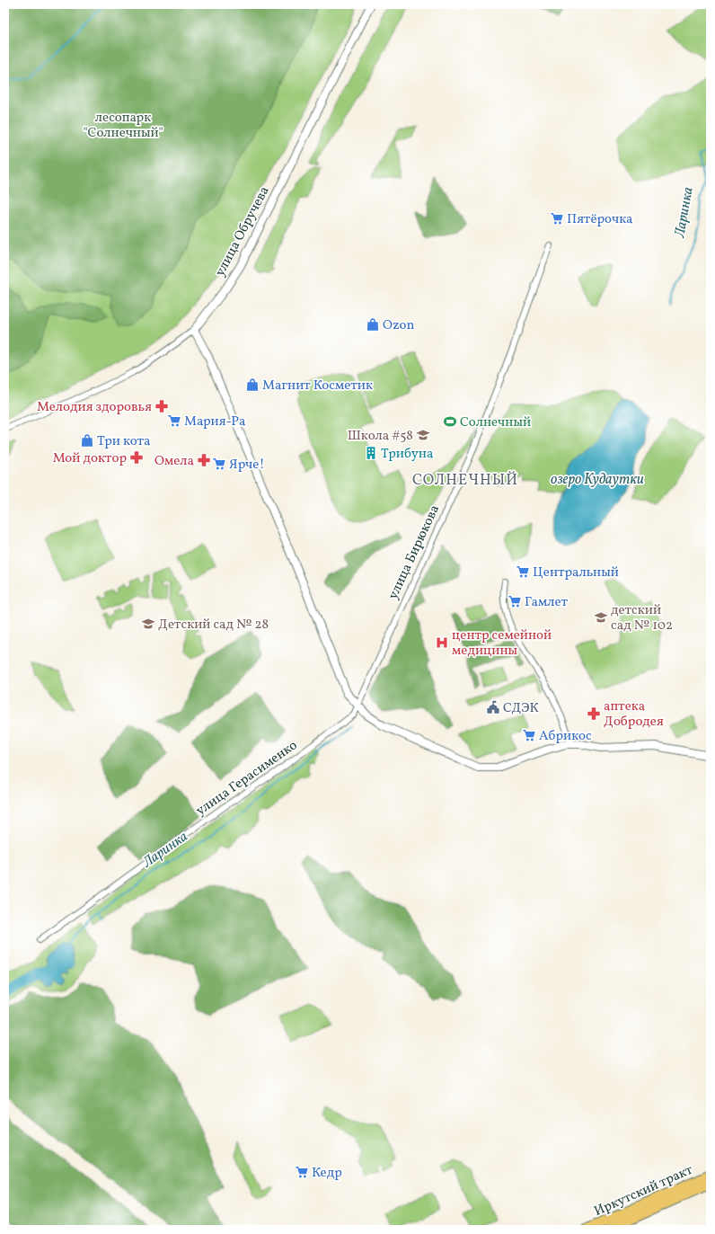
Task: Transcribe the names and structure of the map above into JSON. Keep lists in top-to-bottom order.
{
  "streets": {
    "main road": ["Иркутский тракт"],
    "street": ["улица Обручева", "улица Бирюкова", "улица Герасименко"]
  },
  "crossings": [
    ["улица Бирюкова", "улица Герасименко"]
  ],
  "districts": ["СОЛНЕЧНЫЙ"],
  "water": ["Ларинка", "озеро Кудаутки"],
  "parks": ["лесопарк \"Солнечный\""],
  "places": {
    "supermarket": [
      "Пятёрочка",
      "Мария-Ра",
      "Ярче!",
      "Центральный",
      "Гамлет",
      "Абрикос",
      "Кедр"
    ],
    "shop": ["Ozon", "Магнит Косметик", "Три кота"],
    "pharmacy": [
      "Мелодия здоровья",
      "Мой доктор",
      "Омела",
      "аптека Добродея"
    ],
    "sports": ["Солнечный"],
    "school or university": ["Школа #58", "детский сад № 102", "Детский сад № 28"],
    "building": ["Трибуна"],
    "hospital": ["центр семейной медицины"],
    "public building": ["СДЭК"]
  }
}
